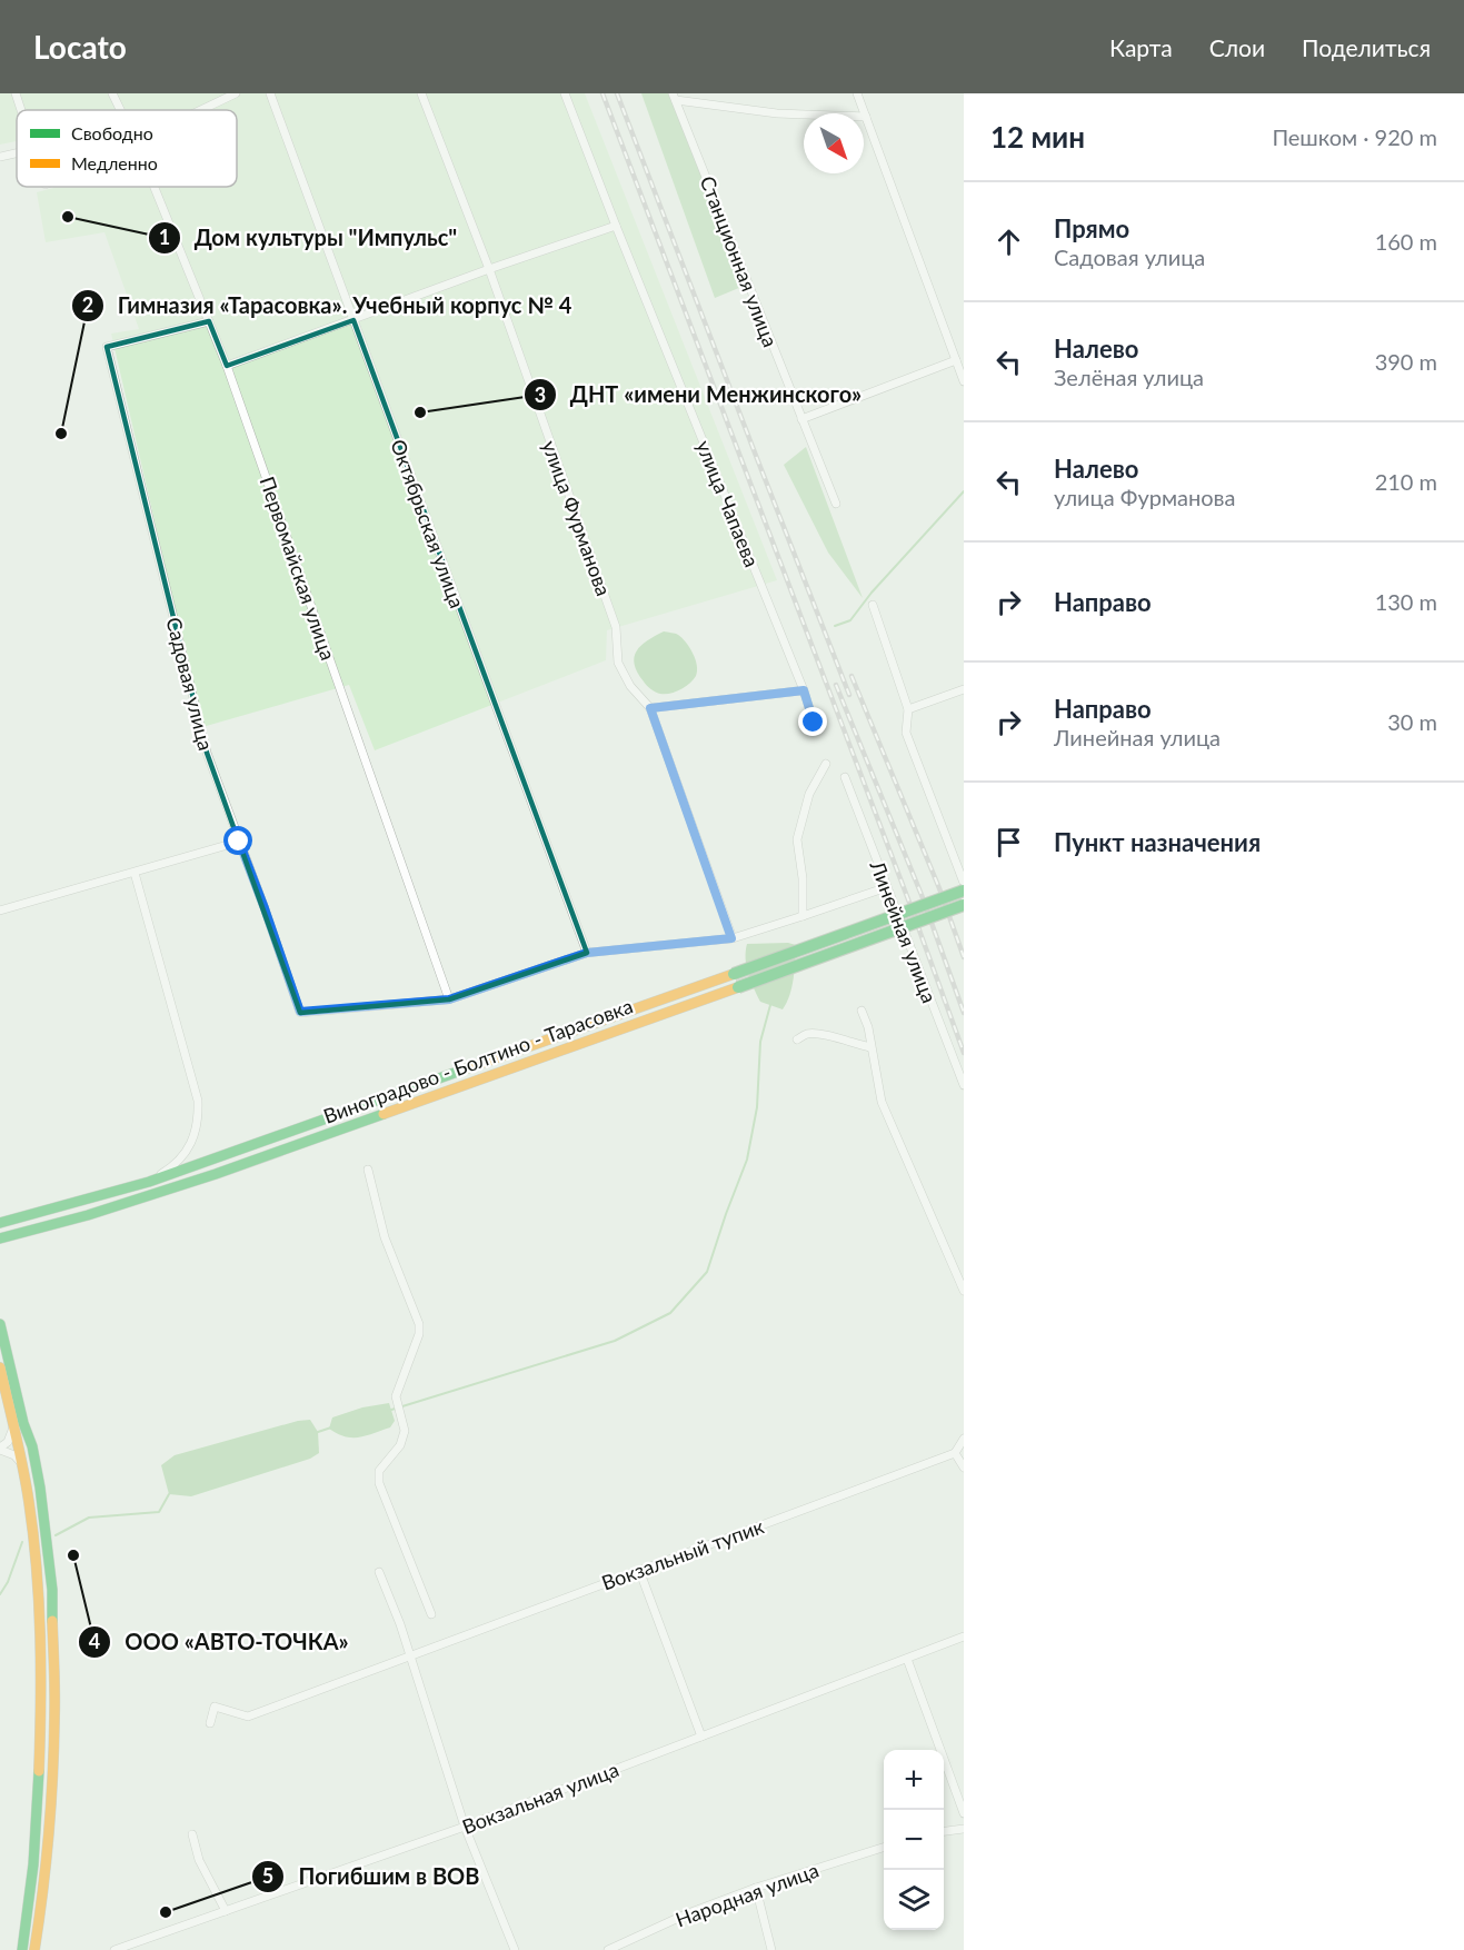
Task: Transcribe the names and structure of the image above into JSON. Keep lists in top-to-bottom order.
{
  "streets": {
    "main road": ["Виноградово - Болтино - Тарасовка"],
    "street": [
      "Станционная улица",
      "улица Чапаева",
      "улица Фурманова",
      "Октябрьская улица",
      "Первомайская улица",
      "Садовая улица",
      "Линейная улица",
      "Вокзальный тупик",
      "Вокзальная улица",
      "Народная улица"
    ]
  },
  "crossings": [
    ["Первомайская улица", "Садовая улица"]
  ],
  "places": [
    "Дом культуры \"Импульс\"",
    "ДНТ «имени Менжинского»",
    "Гимназия «Тарасовка». Учебный корпус № 4",
    "ООО «АВТО-ТОЧКА»",
    "Погибшим в ВОВ"
  ],
  "legend": ["Свободно", "Медленно"],
  "north": "bottom right",
  "page": {
    "header": "Locato",
    "nav": ["Карта", "Слои", "Поделиться"],
    "heading": ["12 мин", "Пешком · 920 m"],
    "list": [
      ["Прямо", "Садовая улица", "160 m"],
      ["Налево", "Зелёная улица", "390 m"],
      ["Налево", "улица Фурманова", "210 m"],
      ["Направо", "130 m"],
      ["Направо", "Линейная улица", "30 m"],
      "Пункт назначения"
    ],
    "map_buttons": ["+", "−"]
  }
}
